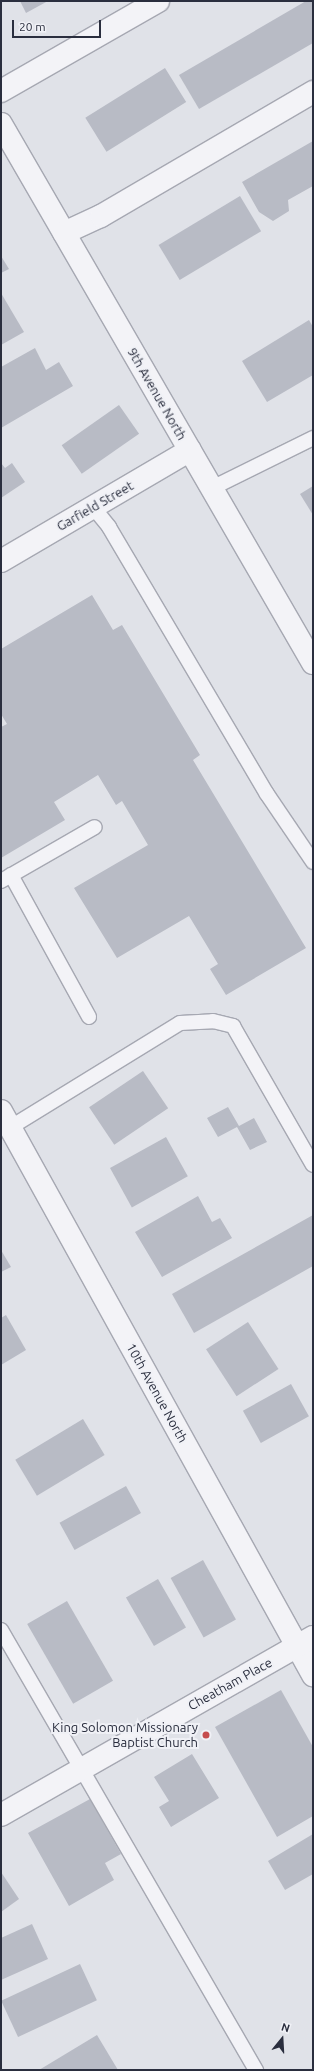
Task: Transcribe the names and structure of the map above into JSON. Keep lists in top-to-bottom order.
{
  "streets": {
    "street": [
      "9th Avenue North",
      "Garfield Street",
      "10th Avenue North",
      "Cheatham Place"
    ]
  },
  "crossings": [
    ["9th Avenue North", "Garfield Street"],
    ["10th Avenue North", "Cheatham Place"]
  ],
  "places": ["King Solomon Missionary Baptist Church"],
  "scale_bar": "20 m",
  "north": "top"
}
